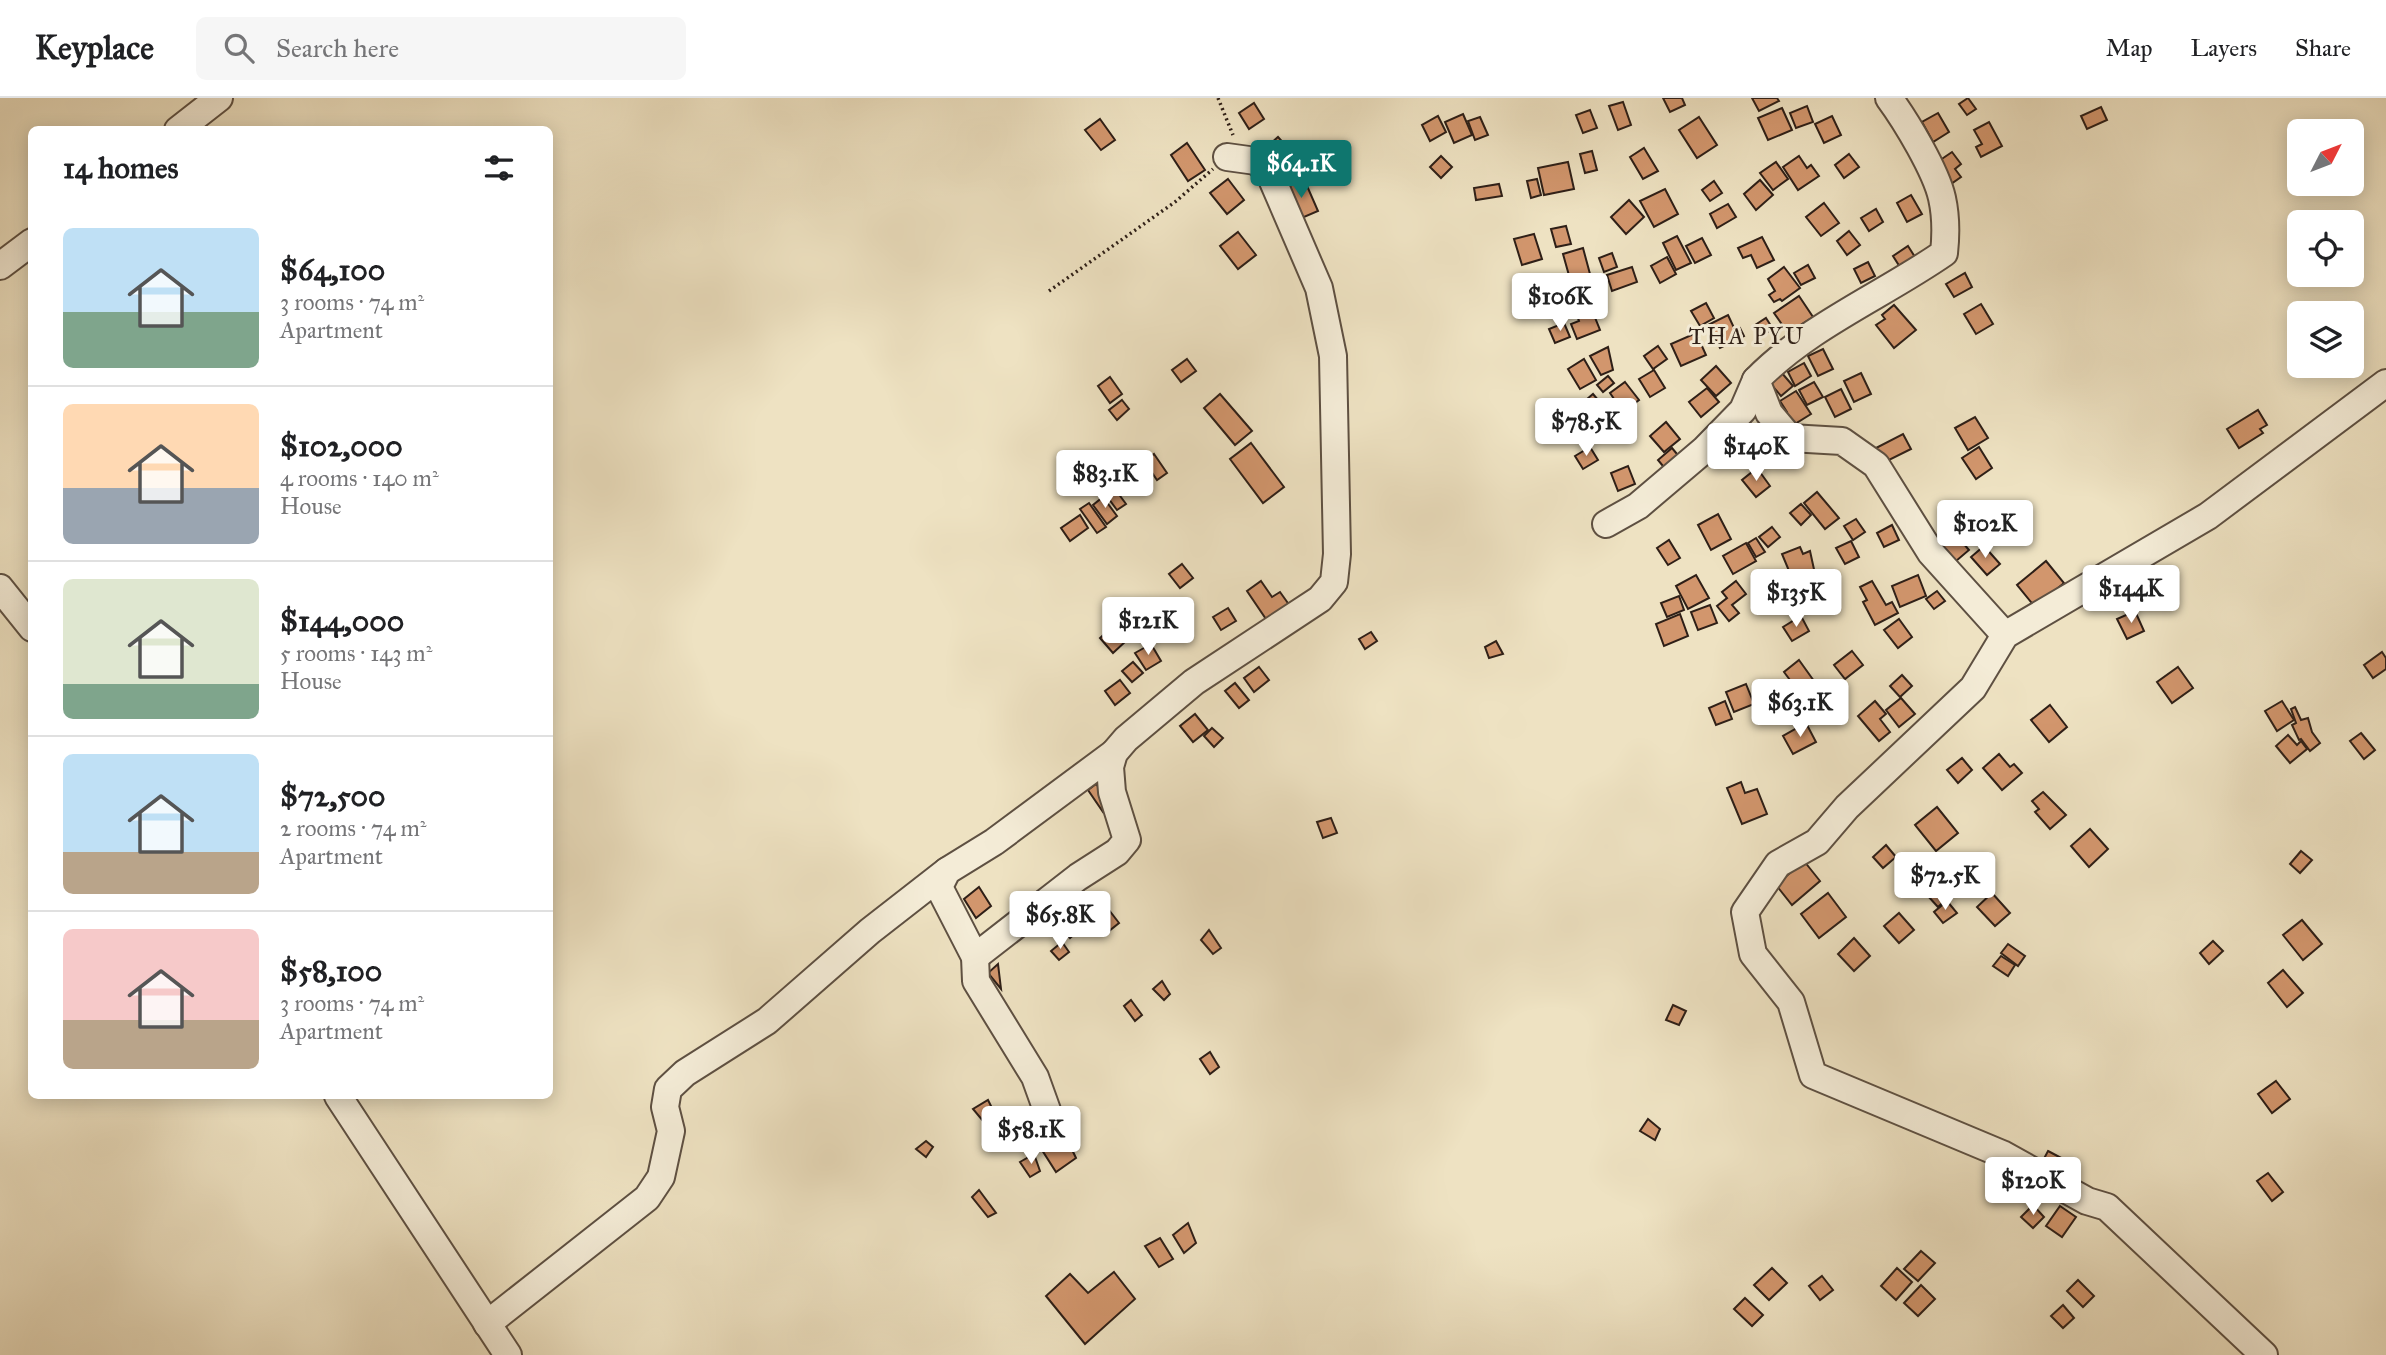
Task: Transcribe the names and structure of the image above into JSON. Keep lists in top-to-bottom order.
{
  "districts": ["THA PYU"],
  "north": "top right",
  "page": {
    "header": "Keyplace",
    "search": "Search here",
    "nav": ["Map", "Layers", "Share"],
    "heading": "14 homes",
    "price": [
      "$64.1K",
      "$106K",
      "$78.5K",
      "$140K",
      "$83.1K",
      "$102K",
      "$144K",
      "$135K",
      "$121K",
      "$63.1K",
      "$72.5K",
      "$65.8K",
      "$58.1K",
      "$120K"
    ],
    "list": [
      {
        "name": "$64,100",
        "note": "3 rooms · 74 m² · Apartment"
      },
      {
        "name": "$102,000",
        "note": "4 rooms · 140 m² · House"
      },
      {
        "name": "$144,000",
        "note": "5 rooms · 143 m² · House"
      },
      {
        "name": "$72,500",
        "note": "2 rooms · 74 m² · Apartment"
      },
      {
        "name": "$58,100",
        "note": "3 rooms · 74 m² · Apartment"
      }
    ]
  }
}
